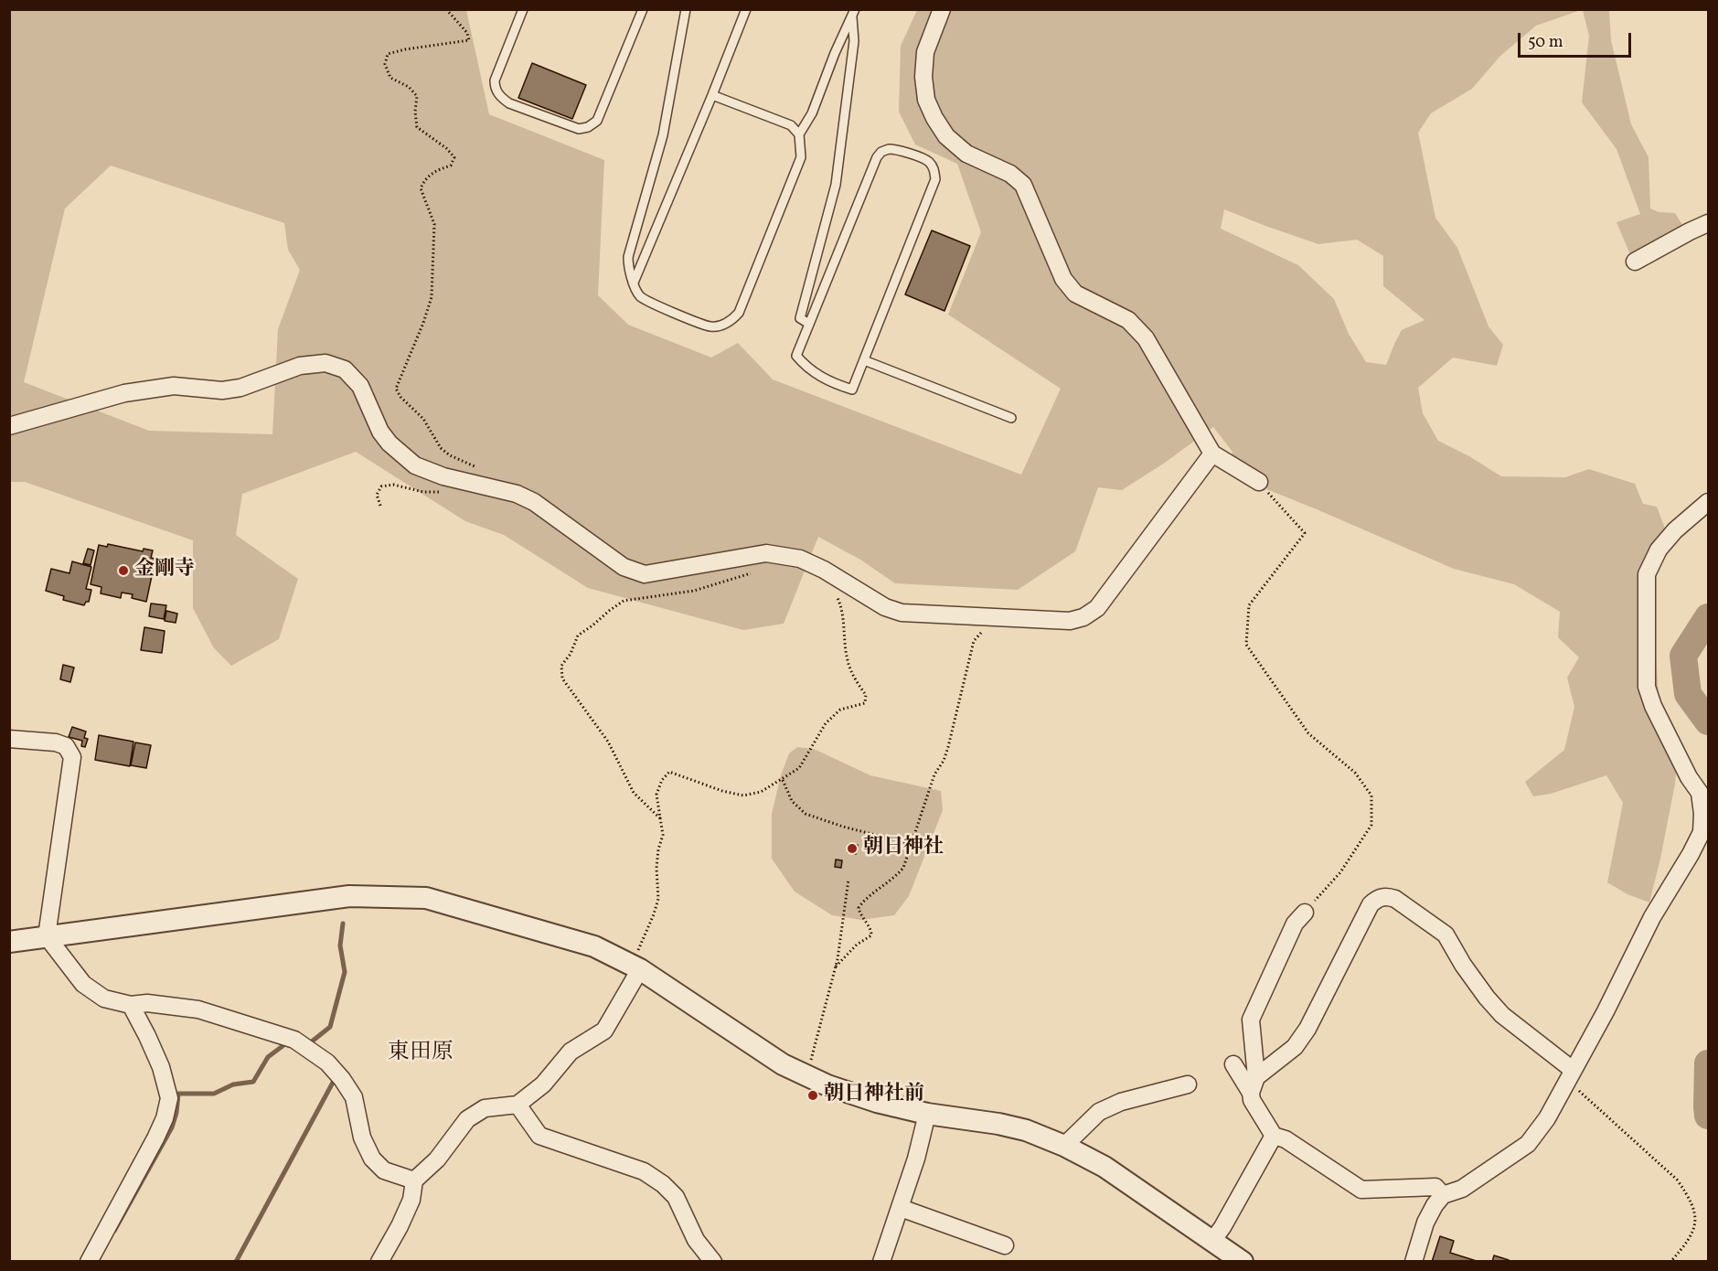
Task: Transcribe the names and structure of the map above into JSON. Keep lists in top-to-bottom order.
{
  "districts": ["東田原"],
  "places": ["金剛寺", "朝日神社", "朝日神社前"],
  "scale_bar": "50 m"
}
